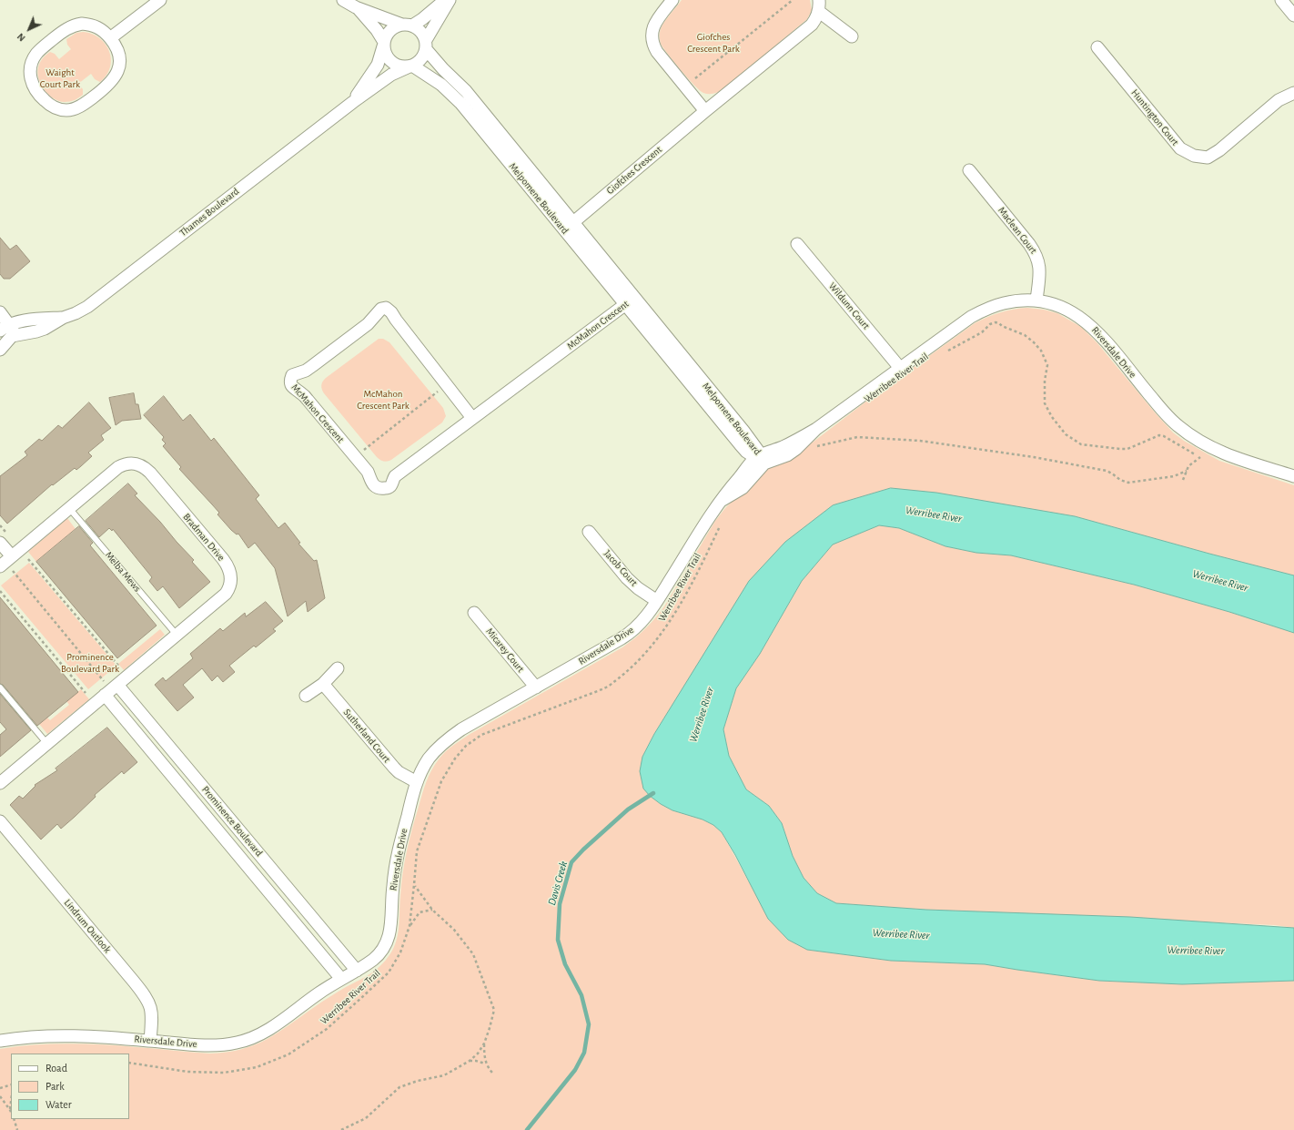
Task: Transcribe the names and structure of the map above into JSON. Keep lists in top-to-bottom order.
{
  "streets": {
    "street": [
      "Huntington Court",
      "Giofches Crescent",
      "Melpomene Boulevard",
      "Thames Boulevard",
      "Maclean Court",
      "Wildunn Court",
      "McMahon Crescent",
      "Riversdale Drive",
      "Bradman Drive",
      "Jacob Court",
      "Micarey Court",
      "Sutherland Court",
      "Prominence Boulevard",
      "Lindrum Outlook"
    ],
    "lane": ["Melba Mews"],
    "path": ["Werribee River Trail"]
  },
  "crossings": [
    ["Giofches Crescent", "Melpomene Boulevard"],
    ["Melpomene Boulevard", "Thames Boulevard"],
    ["Melpomene Boulevard", "McMahon Crescent"],
    ["Melpomene Boulevard", "Riversdale Drive"],
    ["Maclean Court", "Riversdale Drive"],
    ["Wildunn Court", "Riversdale Drive"],
    ["Riversdale Drive", "Jacob Court"],
    ["Riversdale Drive", "Micarey Court"],
    ["Riversdale Drive", "Sutherland Court"],
    ["Riversdale Drive", "Prominence Boulevard"],
    ["Riversdale Drive", "Lindrum Outlook"],
    ["Bradman Drive", "Melba Mews"],
    ["Bradman Drive", "Prominence Boulevard"]
  ],
  "water": ["Werribee River", "Davis Creek"],
  "parks": [
    "Giofches Crescent Park",
    "Waight Court Park",
    "McMahon Crescent Park",
    "Prominence Boulevard Park"
  ],
  "legend": ["Road", "Park", "Water"],
  "north": "bottom left"
}
